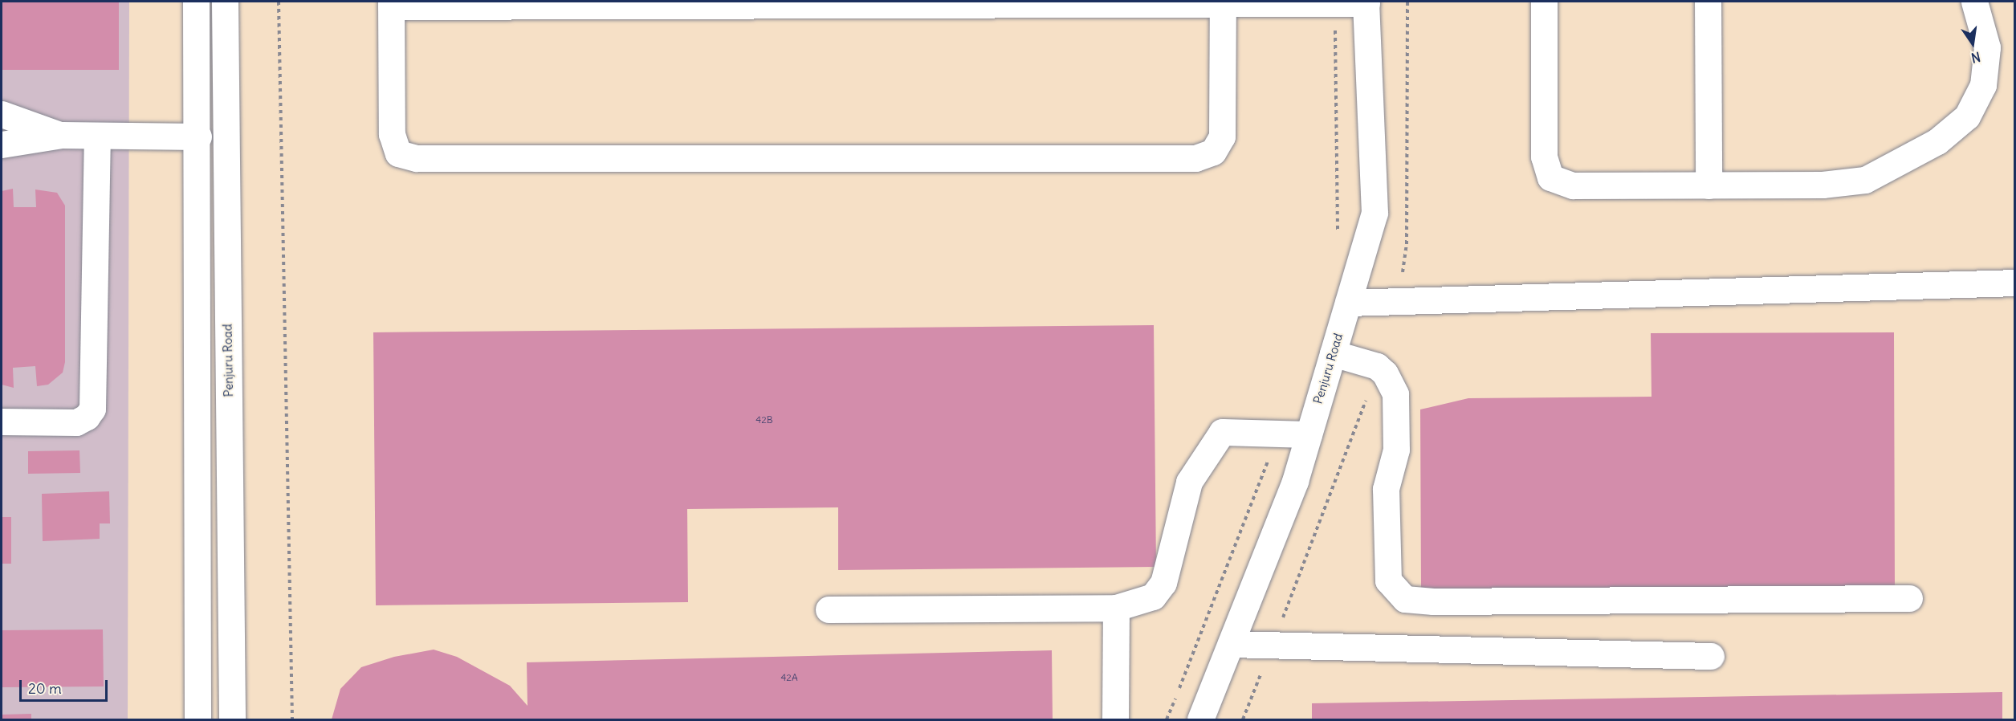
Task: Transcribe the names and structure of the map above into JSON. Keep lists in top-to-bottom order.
{
  "streets": {
    "street": ["Penjuru Road"]
  },
  "house_numbers": ["42B", "42A"],
  "scale_bar": "20 m",
  "north": "bottom"
}
